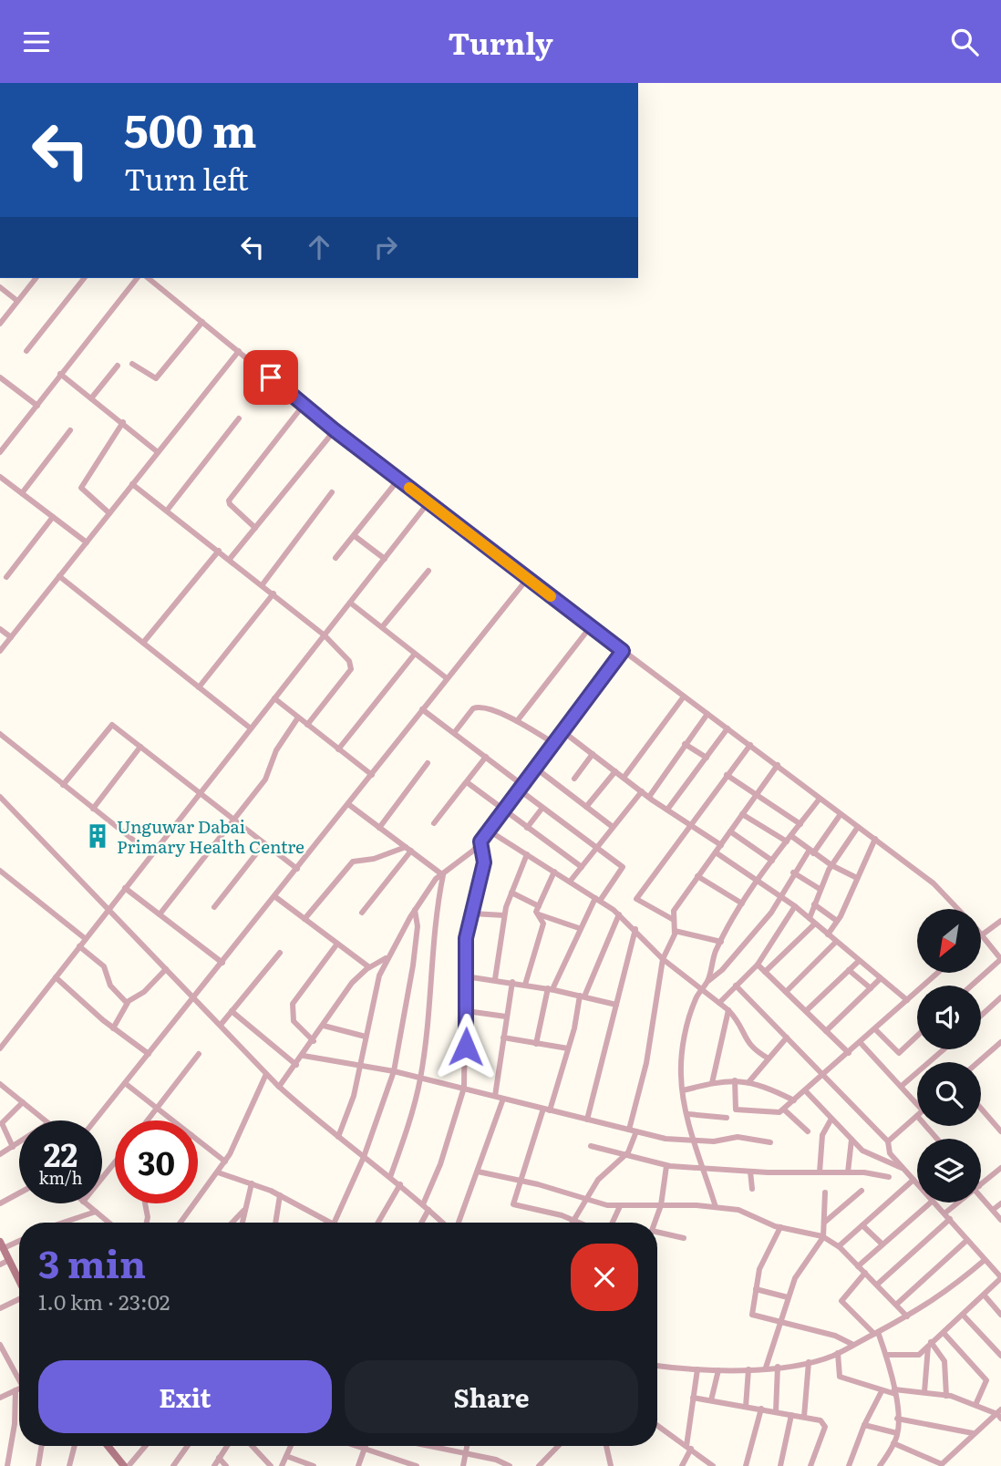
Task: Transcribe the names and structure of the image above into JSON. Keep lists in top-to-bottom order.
{
  "places": {
    "building": ["Unguwar Dabai Primary Health Centre"]
  },
  "north": "bottom left",
  "page": {
    "header": "Turnly",
    "turn": ["500 m", "Turn left"],
    "speed": "22 km/h",
    "limit": "30",
    "heading": ["3 min", "1.0 km · 23:02"],
    "buttons": ["Exit", "Share"]
  }
}
